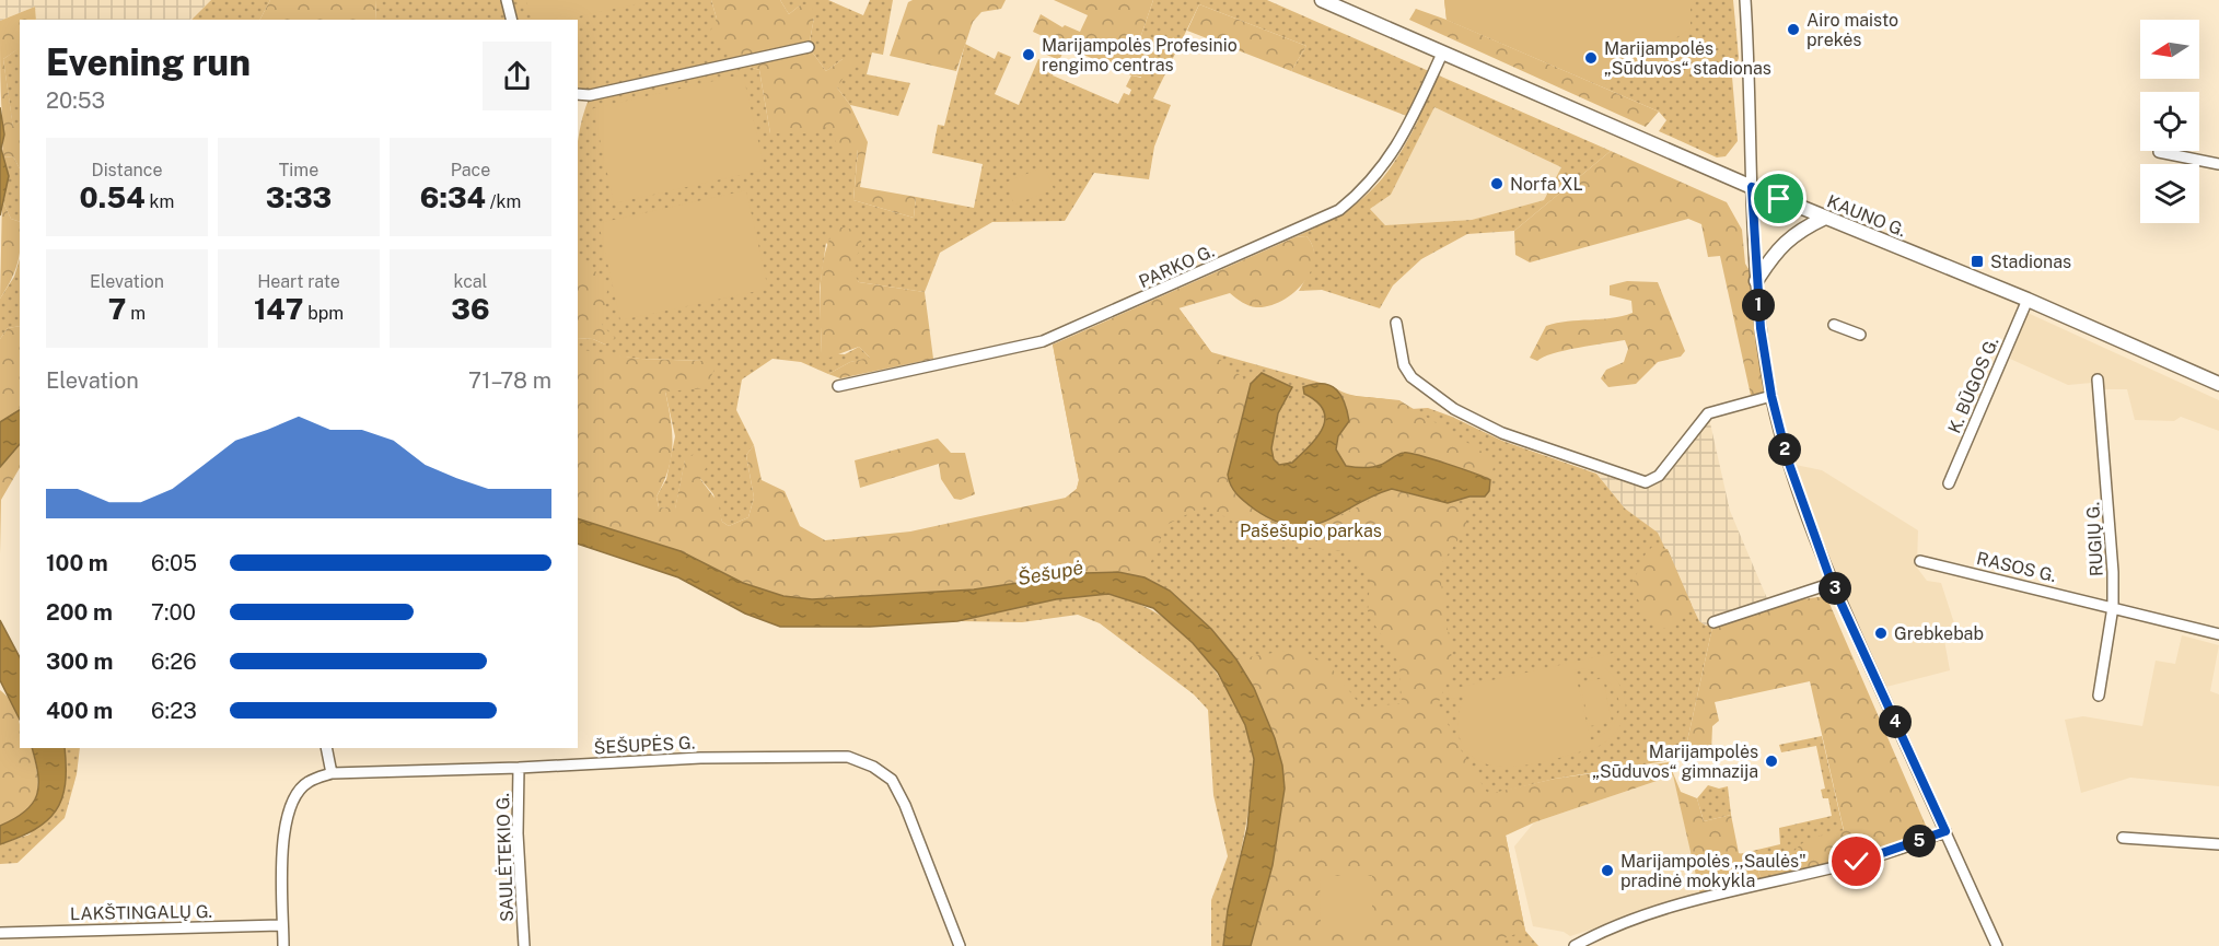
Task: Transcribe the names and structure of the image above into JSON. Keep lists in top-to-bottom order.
{
  "streets": {
    "main road": ["KAUNO G."],
    "street": [
      "PARKO G.",
      "K. BŪGOS G.",
      "RUGIŲ G.",
      "RASOS G.",
      "ŠEŠUPĖS G.",
      "SAULĖTEKIO G.",
      "LAKŠTINGALŲ G."
    ]
  },
  "crossings": [
    ["KAUNO G.", "PARKO G."],
    ["KAUNO G.", "K. BŪGOS G."],
    ["RUGIŲ G.", "RASOS G."],
    ["ŠEŠUPĖS G.", "SAULĖTEKIO G."],
    ["ŠEŠUPĖS G.", "LAKŠTINGALŲ G."]
  ],
  "water": ["Šešupė"],
  "parks": ["Pašešupio parkas"],
  "places": {
    "other": [
      "Airo maisto prekės",
      "Marijampolės Profesinio rengimo centras",
      "Marijampolės „Sūduvos“ stadionas",
      "Norfa XL",
      "Grebkebab",
      "Marijampolės „Sūduvos“ gimnazija",
      "Marijampolės ,,Saulės\" pradinė mokykla"
    ],
    "transit": ["Stadionas"]
  },
  "north": "left",
  "page": {
    "heading": ["Evening run", "20:53"],
    "stats": [
      ["Distance", "0.54 km"],
      ["Time", "3:33"],
      ["Pace", "6:34 /km"],
      ["Elevation", "7 m"],
      ["Heart rate", "147 bpm"],
      ["kcal", "36"]
    ],
    "pins": [
      "1",
      "2",
      "3",
      "4",
      "5"
    ],
    "chart": ["Elevation", "71–78 m"],
    "list": [
      {
        "name": "100 m",
        "note": "6:05"
      },
      {
        "name": "200 m",
        "note": "7:00"
      },
      {
        "name": "300 m",
        "note": "6:26"
      },
      {
        "name": "400 m",
        "note": "6:23"
      }
    ]
  }
}
